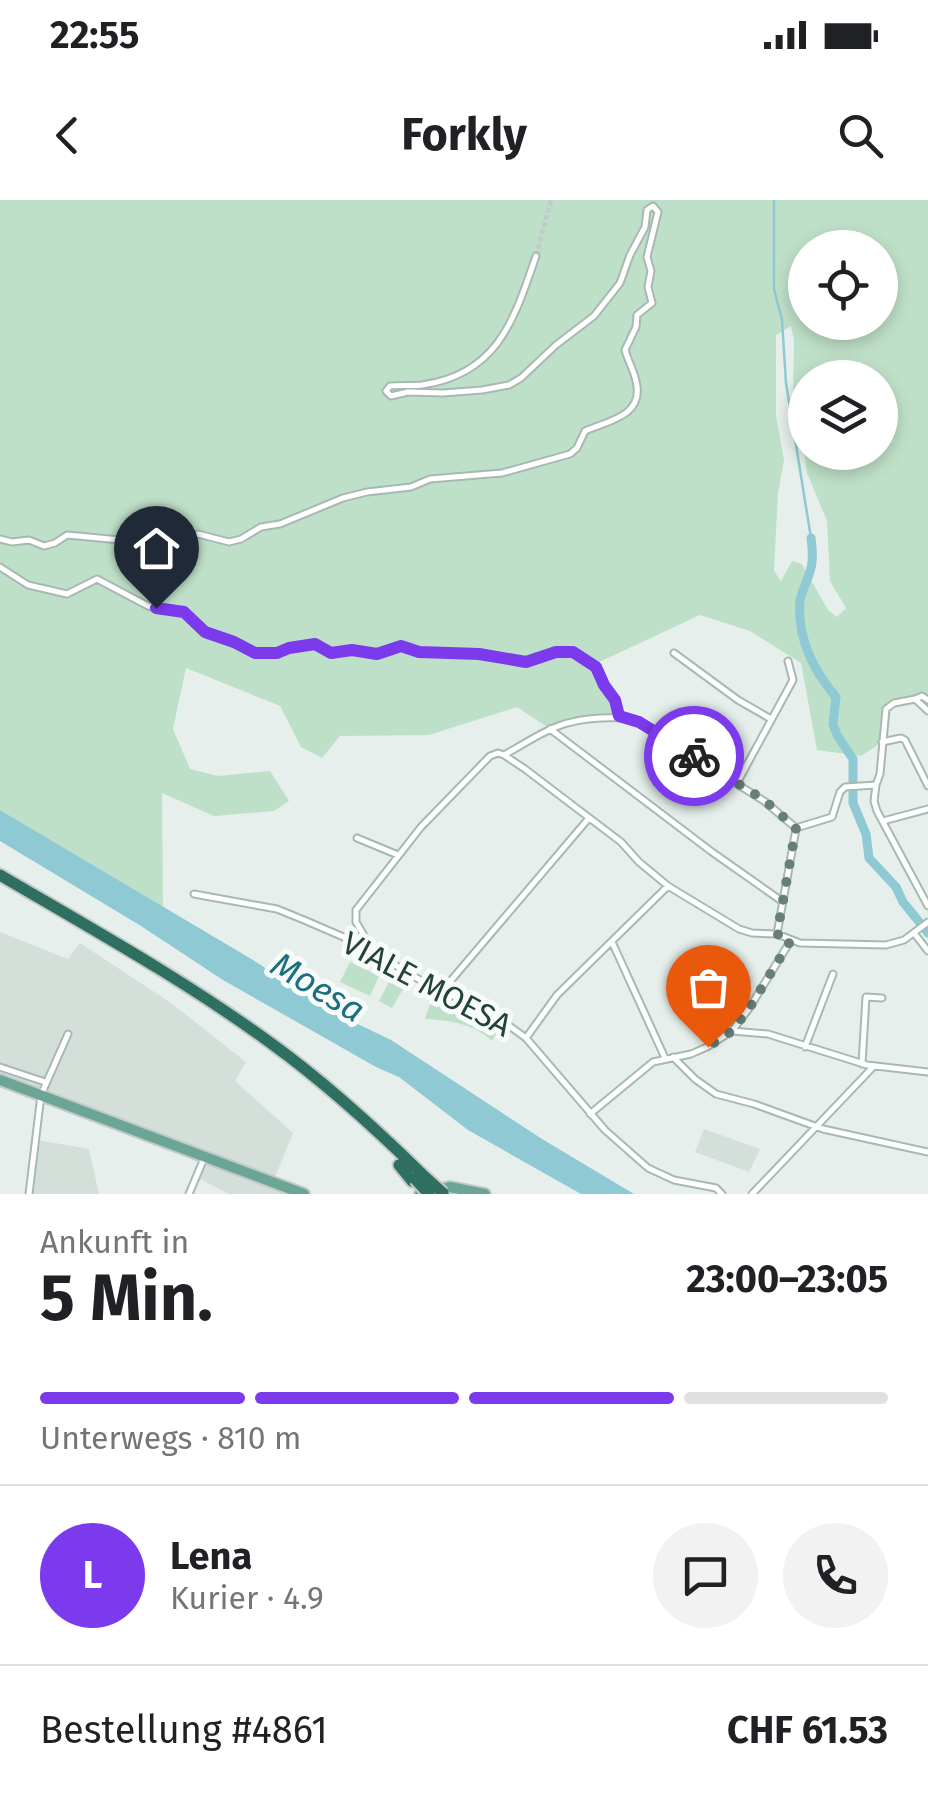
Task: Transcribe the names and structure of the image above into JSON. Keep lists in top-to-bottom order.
{
  "streets": {
    "street": ["VIALE MOESA"]
  },
  "water": ["Moesa"],
  "page": {
    "status": "22:55",
    "header": "Forkly",
    "heading": ["5 Min.", "Ankunft in", "23:00–23:05"],
    "panel": [
      "Lena",
      "Kurier · 4.9",
      "Bestellung #4861",
      "CHF 61.53"
    ],
    "bar": "Unterwegs · 810 m",
    "round": "L"
  }
}
